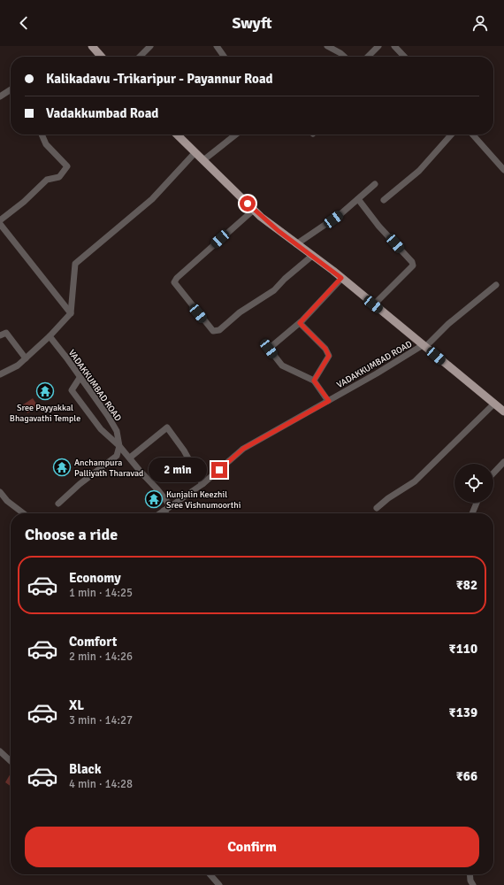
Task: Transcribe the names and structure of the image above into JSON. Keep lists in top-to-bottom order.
{
  "streets": {
    "street": ["VADAKKUMBAD ROAD"]
  },
  "places": {
    "temple": ["Sree Payyakkal Bhagavathi Temple", "Anchampura Palliyath Tharavad", "Kunjalin Keezhil Sree Vishnumoorthi"]
  },
  "page": {
    "header": "Swyft",
    "banner": ["Kalikadavu -Trikaripur - Payannur Road", "Vadakkumbad Road"],
    "bubble": "2 min",
    "heading": "Choose a ride",
    "list": [
      {
        "name": "Economy",
        "note": "1 min · 14:25",
        "value": "₹82"
      },
      {
        "name": "Comfort",
        "note": "2 min · 14:26",
        "value": "₹110"
      },
      {
        "name": "XL",
        "note": "3 min · 14:27",
        "value": "₹139"
      },
      {
        "name": "Black",
        "note": "4 min · 14:28",
        "value": "₹66"
      }
    ],
    "buttons": "Confirm"
  }
}
